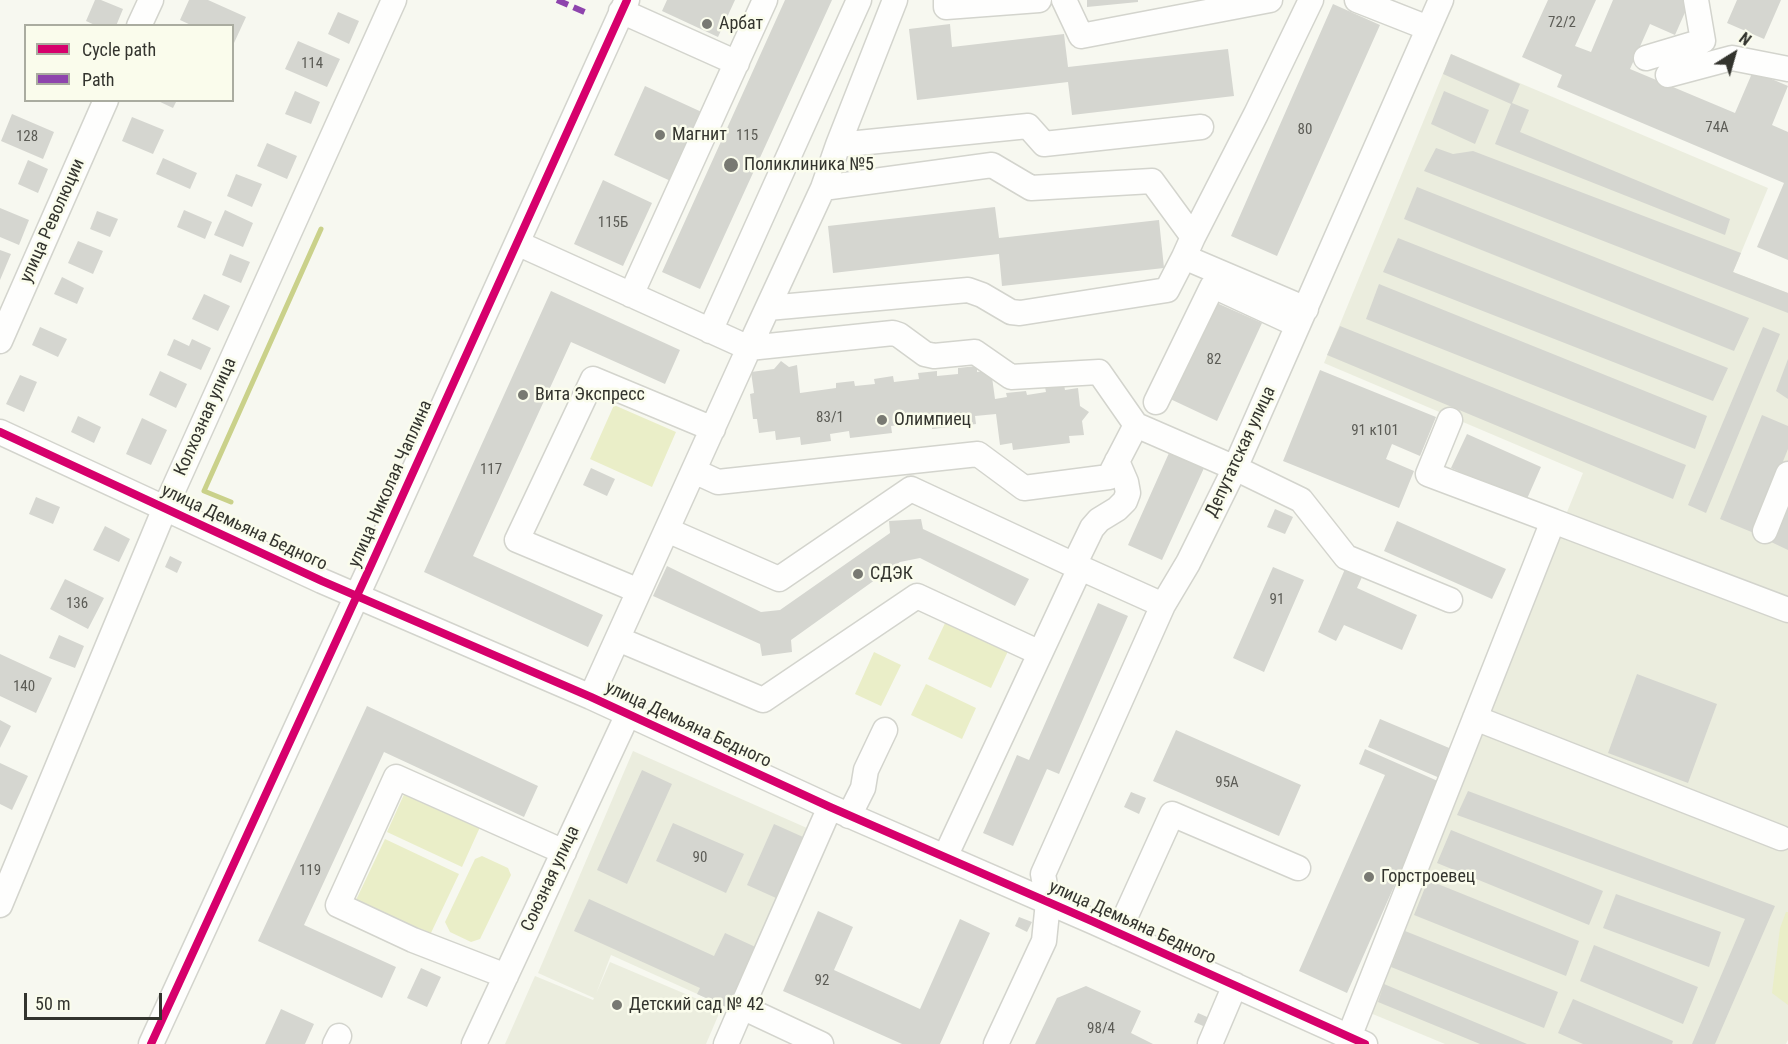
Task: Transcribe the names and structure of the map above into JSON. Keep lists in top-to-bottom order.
{
  "streets": {
    "street": [
      "улица Революции",
      "Колхозная улица",
      "Депутатская улица",
      "улица Николая Чаплина",
      "улица Демьяна Бедного",
      "Союзная улица"
    ]
  },
  "crossings": [
    ["Колхозная улица", "улица Демьяна Бедного"],
    ["Депутатская улица", "улица Демьяна Бедного"],
    ["улица Николая Чаплина", "улица Демьяна Бедного"],
    ["улица Демьяна Бедного", "Союзная улица"]
  ],
  "places": [
    "Арбат",
    "Магнит",
    "Поликлиника №5",
    "Вита Экспресс",
    "Олимпиец",
    "СДЭК",
    "Горстроевец",
    "Детский сад № 42"
  ],
  "house_numbers": [
    "72/2",
    "114",
    "74А",
    "80",
    "115",
    "128",
    "115Б",
    "82",
    "83/1",
    "91 к101",
    "117",
    "91",
    "136",
    "140",
    "95А",
    "90",
    "119",
    "92",
    "98/4"
  ],
  "legend": ["Cycle path", "Path"],
  "scale_bar": "50 m",
  "north": "top right"
}
